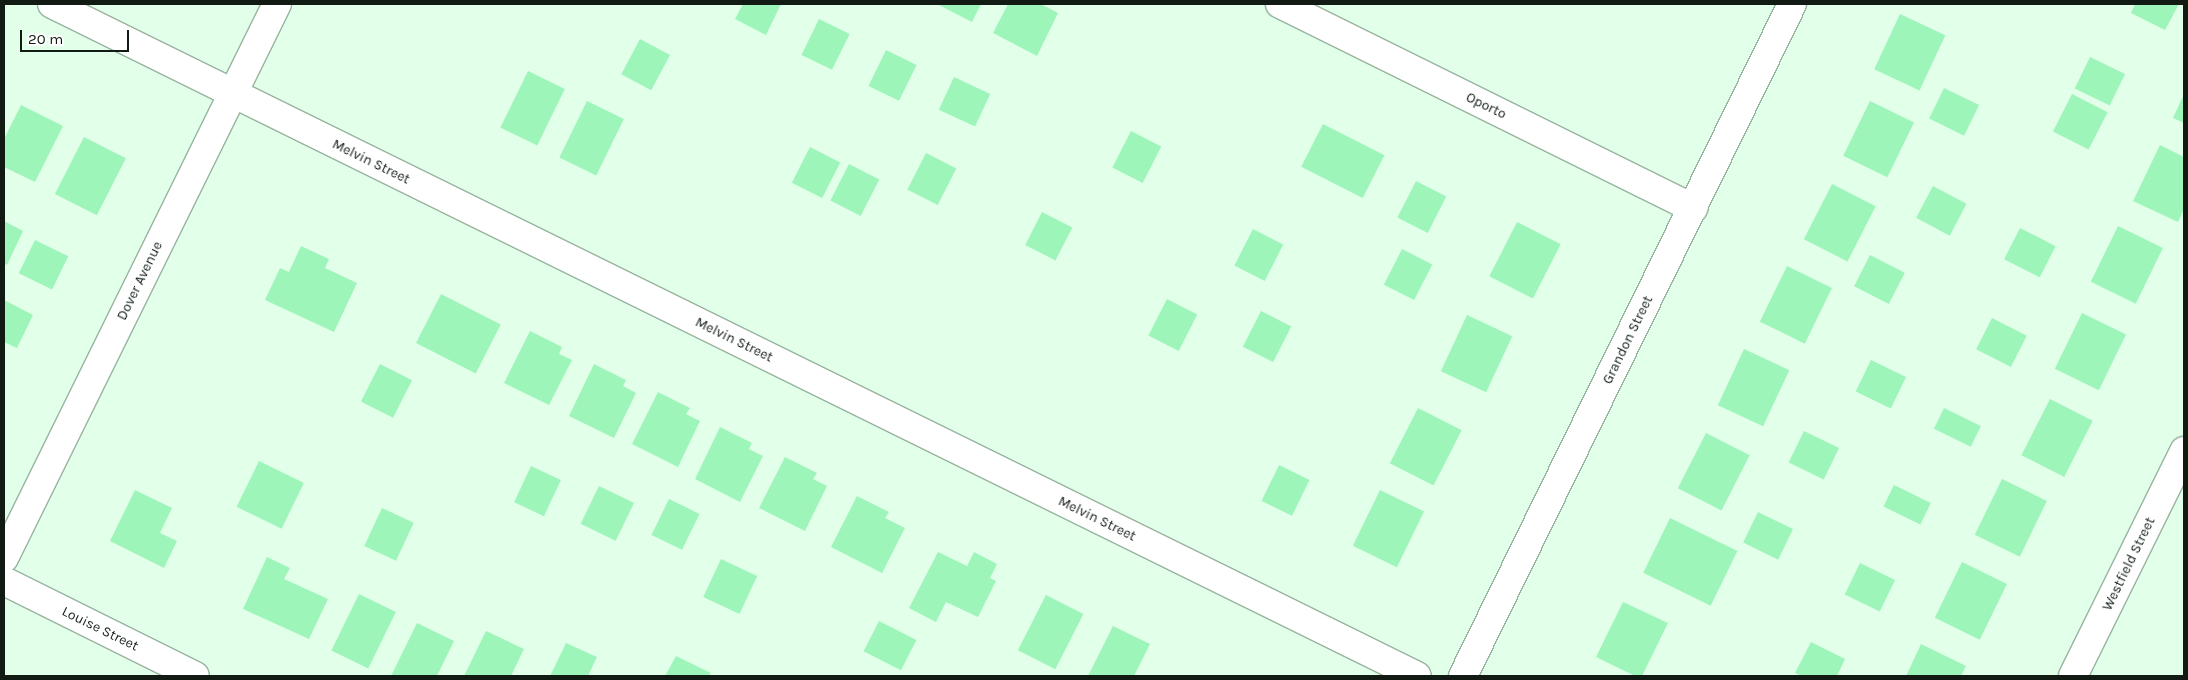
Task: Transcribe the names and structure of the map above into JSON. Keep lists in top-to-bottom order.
{
  "streets": {
    "street": [
      "Oporto",
      "Melvin Street",
      "Dover Avenue",
      "Grandon Street",
      "Westfield Street",
      "Louise Street"
    ]
  },
  "crossings": [
    ["Oporto", "Grandon Street"],
    ["Melvin Street", "Dover Avenue"]
  ],
  "scale_bar": "20 m"
}
